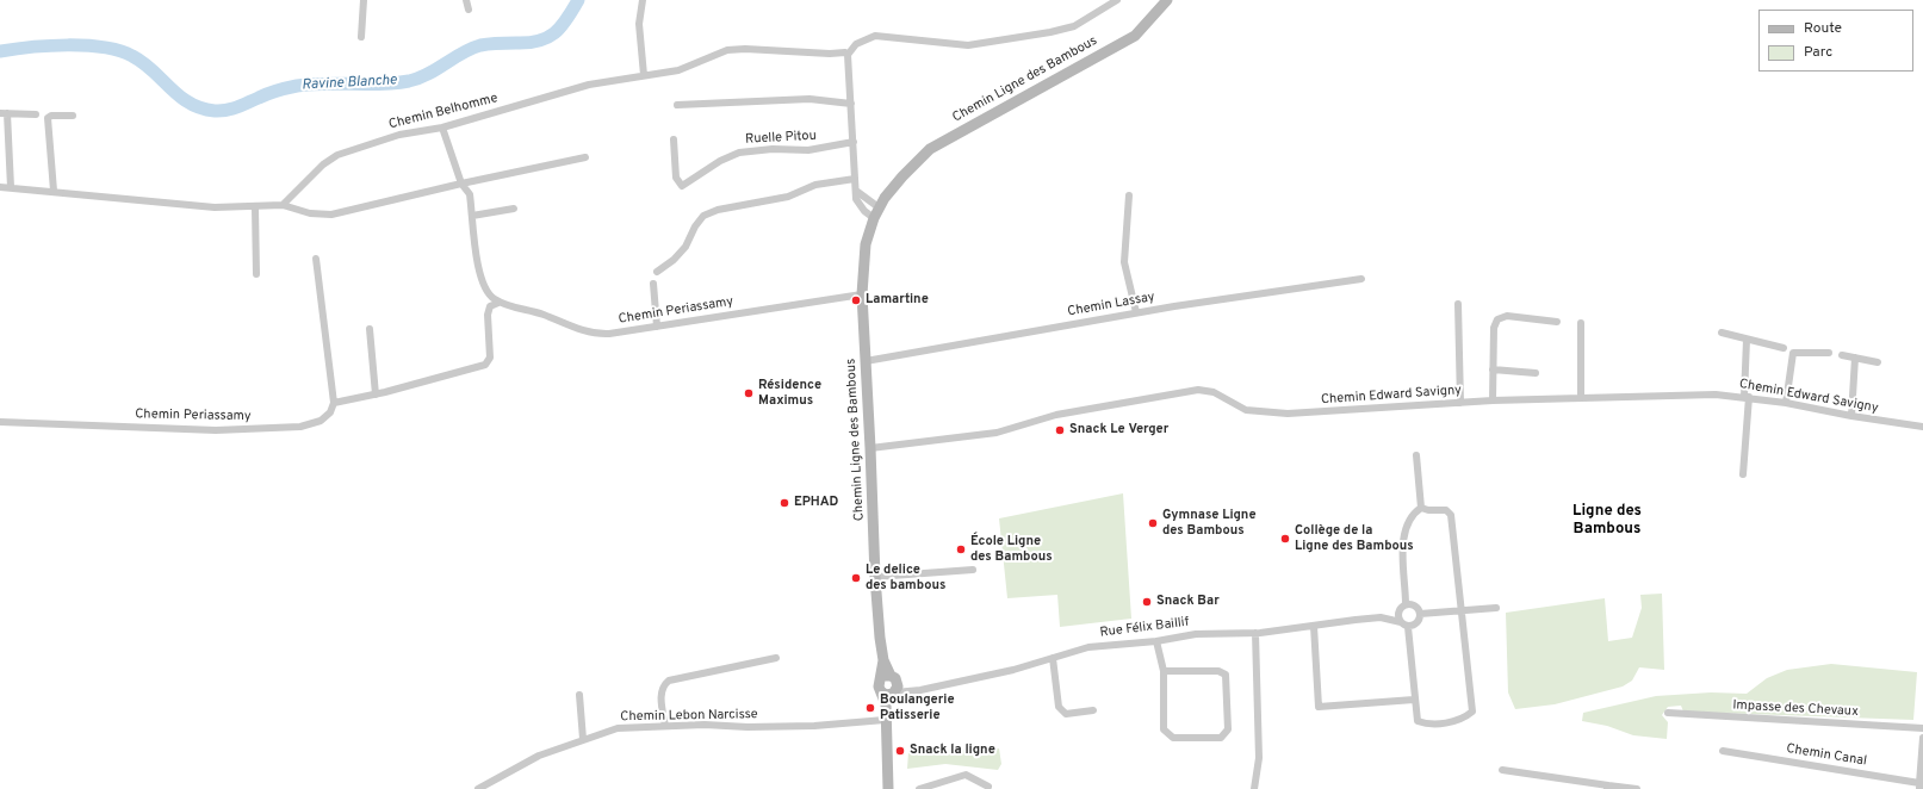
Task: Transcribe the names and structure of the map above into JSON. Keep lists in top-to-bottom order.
{
  "streets": {
    "main road": ["Chemin Ligne des Bambous"],
    "street": [
      "Chemin Belhomme",
      "Ruelle Pitou",
      "Chemin Lassay",
      "Chemin Periassamy",
      "Chemin Edward Savigny",
      "Rue Félix Baillif",
      "Impasse des Chevaux",
      "Chemin Lebon Narcisse",
      "Chemin Canal"
    ]
  },
  "crossings": [
    ["Chemin Ligne des Bambous", "Chemin Lassay"],
    ["Chemin Ligne des Bambous", "Chemin Periassamy"],
    ["Chemin Ligne des Bambous", "Chemin Edward Savigny"]
  ],
  "districts": ["Ligne des Bambous"],
  "water": ["Ravine Blanche"],
  "places": [
    "Lamartine",
    "Résidence Maximus",
    "Snack Le Verger",
    "EPHAD",
    "Gymnase Ligne des Bambous",
    "Collège de la Ligne des Bambous",
    "École Ligne des Bambous",
    "Le delice des bambous",
    "Snack Bar",
    "Boulangerie Patisserie",
    "Snack la ligne"
  ],
  "legend": ["Route", "Parc"]
}
